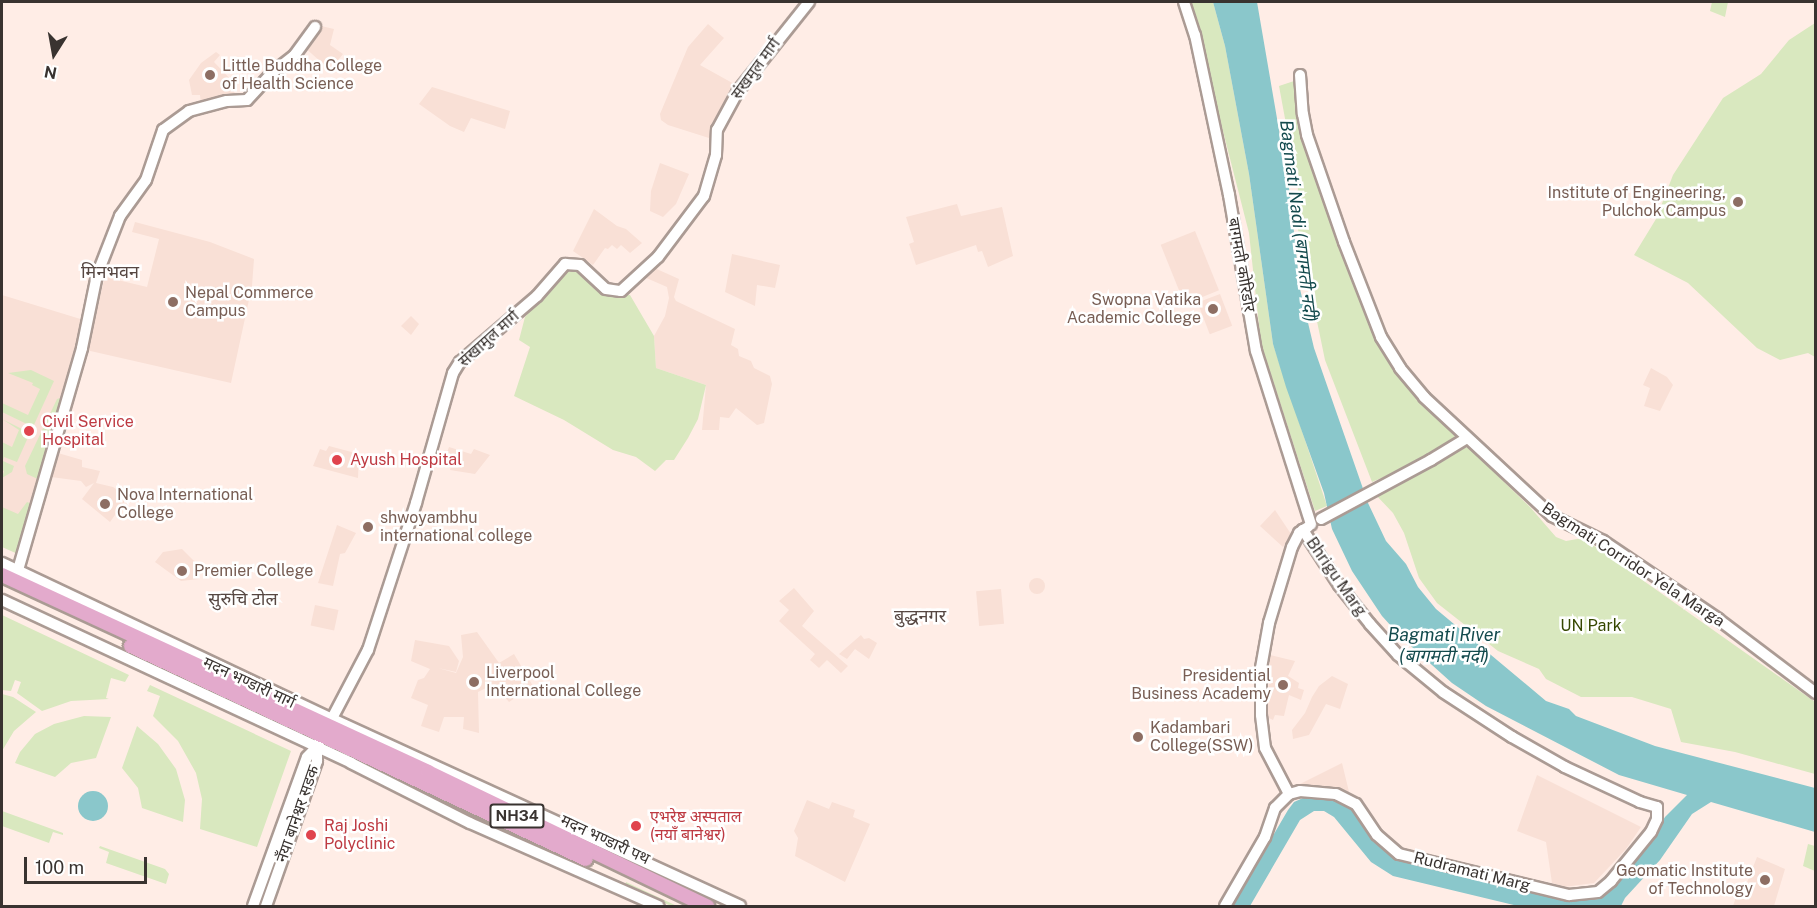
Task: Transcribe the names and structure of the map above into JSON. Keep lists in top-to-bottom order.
{
  "streets": {
    "highway": ["मदन भण्डारी मार्ग", "NH34", "मदन भण्डारी पथ"],
    "street": [
      "संखमुल मार्ग",
      "बागमती कोरिडोर",
      "संखामुल मार्ग",
      "Bagmati Corridor Yela Marga",
      "Bhrigu Marg",
      "नँया बानेश्वर सडक",
      "Rudramati Marg"
    ]
  },
  "crossings": [
    ["संखमुल मार्ग", "संखामुल मार्ग"],
    ["बागमती कोरिडोर", "Bhrigu Marg"],
    ["संखामुल मार्ग", "मदन भण्डारी मार्ग"],
    ["संखामुल मार्ग", "नँया बानेश्वर सडक"],
    ["संखामुल मार्ग", "मदन भण्डारी पथ"],
    ["Bhrigu Marg", "Rudramati Marg"],
    ["मदन भण्डारी मार्ग", "नँया बानेश्वर सडक"],
    ["मदन भण्डारी मार्ग", "मदन भण्डारी पथ"],
    ["नँया बानेश्वर सडक", "मदन भण्डारी पथ"]
  ],
  "districts": ["मिनभवन", "सुरुचि टोल", "बुद्धनगर"],
  "water": ["Bagmati Nadi (बागमती नदी)", "Bagmati River (बागमती नदी)"],
  "parks": ["UN Park"],
  "places": [
    "Little Buddha College of Health Science",
    "Institute of Engineering, Pulchok Campus",
    "Nepal Commerce Campus",
    "Swopna Vatika Academic College",
    "Civil Service Hospital",
    "Ayush Hospital",
    "Nova International College",
    "shwoyambhu international college",
    "Premier College",
    "Liverpool International College",
    "Presidential Business Academy",
    "Kadambari College(SSW)",
    "एभरेष्ट अस्पताल (नयाँ बानेश्वर)",
    "Raj Joshi Polyclinic",
    "Geomatic Institute of Technology"
  ],
  "scale_bar": "100 m",
  "north": "bottom"
}
